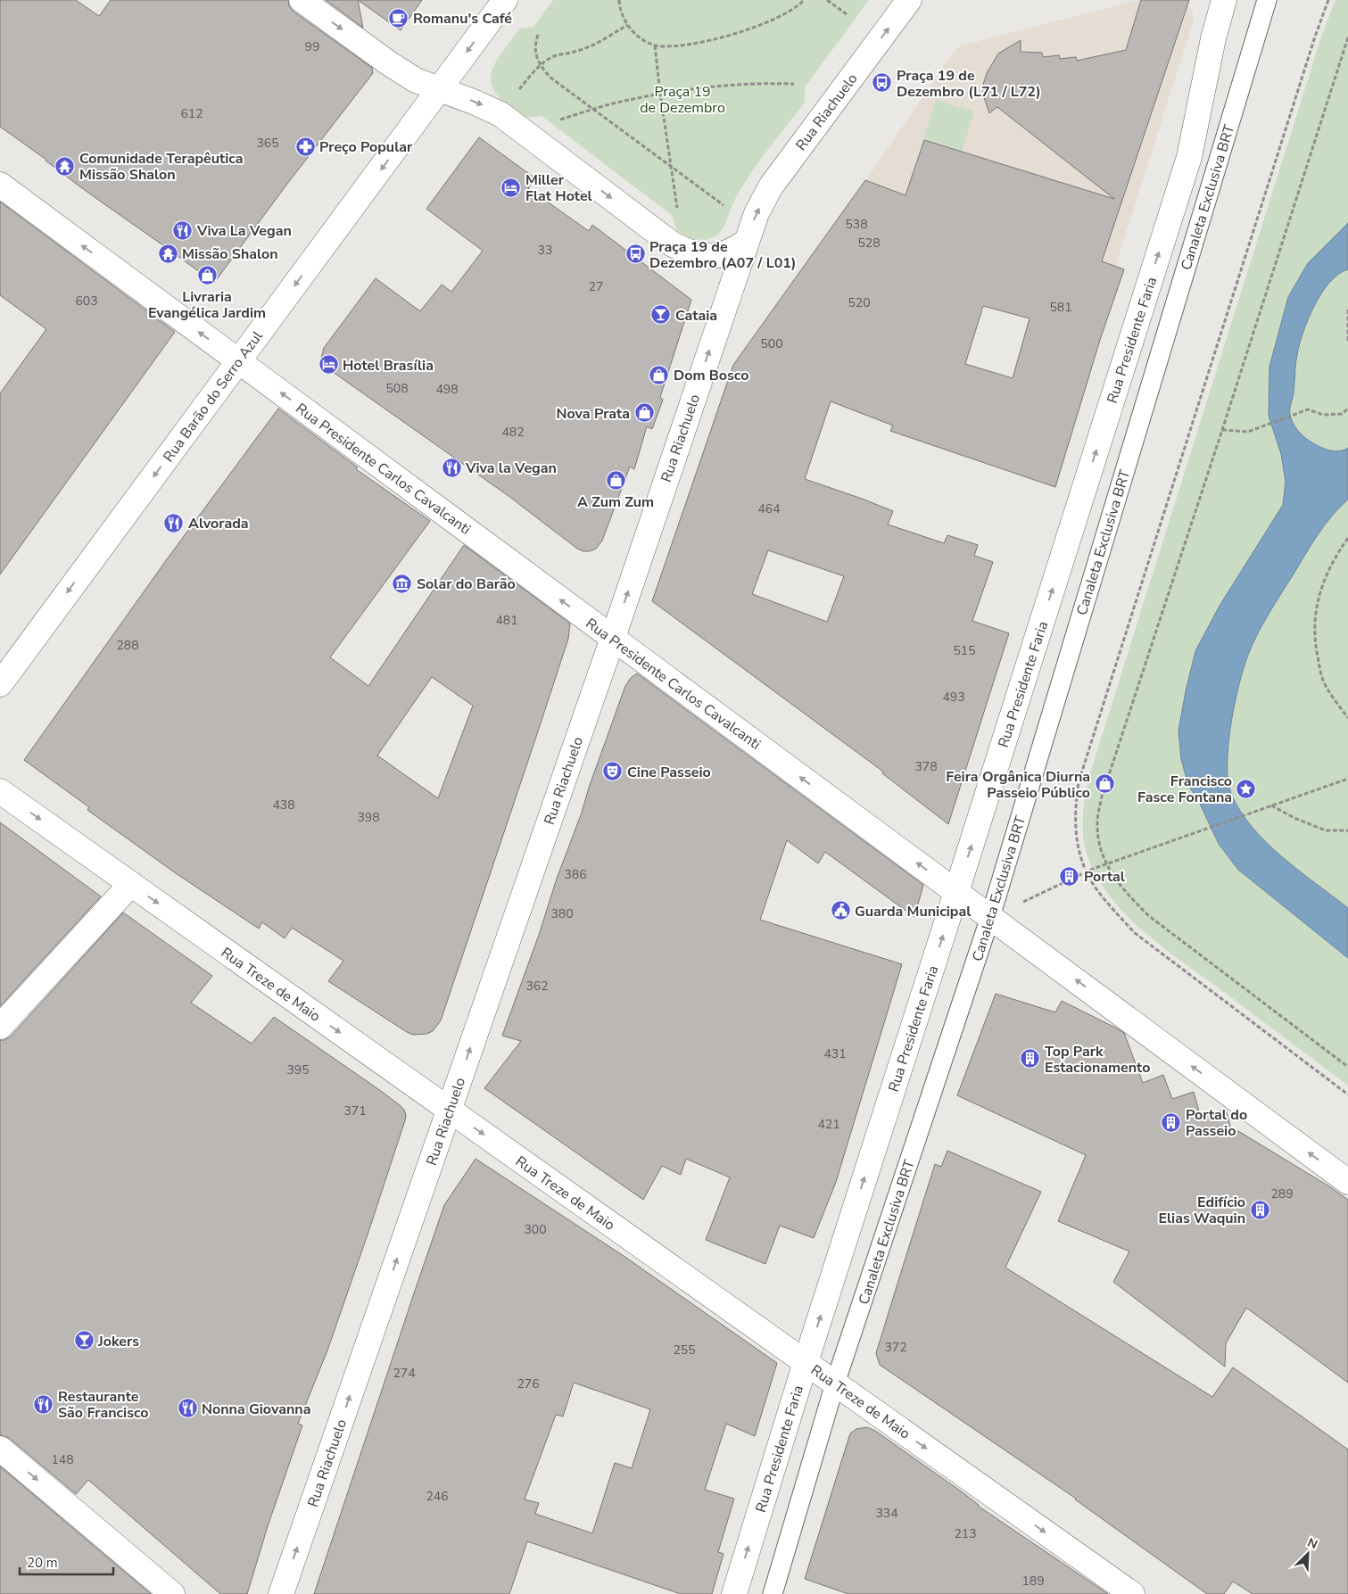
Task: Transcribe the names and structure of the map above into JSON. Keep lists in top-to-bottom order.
{
  "streets": {
    "street": [
      "Rua Riachuelo",
      "Rua Presidente Faria",
      "Rua Barão do Serro Azul",
      "Rua Presidente Carlos Cavalcanti",
      "Rua Treze de Maio"
    ],
    "lane": ["Canaleta Exclusiva BRT"]
  },
  "crossings": [
    ["Rua Riachuelo", "Rua Presidente Carlos Cavalcanti"],
    ["Rua Riachuelo", "Rua Treze de Maio"],
    ["Canaleta Exclusiva BRT", "Rua Presidente Carlos Cavalcanti"],
    ["Canaleta Exclusiva BRT", "Rua Treze de Maio"],
    ["Rua Presidente Faria", "Rua Presidente Carlos Cavalcanti"],
    ["Rua Presidente Faria", "Rua Treze de Maio"],
    ["Rua Barão do Serro Azul", "Rua Presidente Carlos Cavalcanti"]
  ],
  "one_way": [
    "Rua Riachuelo",
    "Rua Presidente Faria",
    "Rua Barão do Serro Azul",
    "Rua Presidente Carlos Cavalcanti",
    "Rua Treze de Maio"
  ],
  "parks": ["Praça 19 de Dezembro"],
  "places": {
    "cafe": ["Romanu's Café"],
    "bus stop": ["Praça 19 de Dezembro (L71 / L72)", "Praça 19 de Dezembro (A07 / L01)"],
    "pharmacy": ["Preço Popular"],
    "temple": ["Comunidade Terapêutica Missão Shalon", "Missão Shalon"],
    "hotel": ["Miller Flat Hotel", "Hotel Brasília"],
    "restaurant": [
      "Viva La Vegan",
      "Viva la Vegan",
      "Alvorada",
      "Restaurante São Francisco",
      "Nonna Giovanna"
    ],
    "shop": [
      "Livraria Evangélica Jardim",
      "Dom Bosco",
      "Nova Prata",
      "A Zum Zum",
      "Feira Orgânica Diurna Passeio Público"
    ],
    "bar": ["Cataia", "Jokers"],
    "museum": ["Solar do Barão"],
    "theatre": ["Cine Passeio"],
    "place": ["Francisco Fasce Fontana"],
    "building": [
      "Portal",
      "Top Park Estacionamento",
      "Portal do Passeio",
      "Edifício Elias Waquin"
    ],
    "public building": ["Guarda Municipal"]
  },
  "house_numbers": [
    "99",
    "612",
    "365",
    "538",
    "528",
    "33",
    "27",
    "603",
    "520",
    "581",
    "500",
    "508",
    "498",
    "482",
    "464",
    "481",
    "288",
    "515",
    "493",
    "378",
    "438",
    "398",
    "386",
    "380",
    "362",
    "431",
    "395",
    "371",
    "421",
    "289",
    "300",
    "372",
    "255",
    "274",
    "276",
    "148",
    "246",
    "334",
    "213",
    "189"
  ],
  "scale_bar": "20 m",
  "north": "top right"
}
